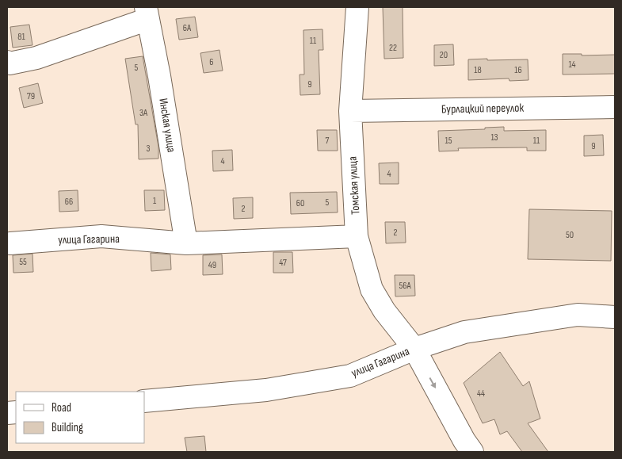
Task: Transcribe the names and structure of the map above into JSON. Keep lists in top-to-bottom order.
{
  "streets": {
    "street": [
      "Бурлацкий переулок",
      "Инская улица",
      "Томская улица",
      "улица Гагарина"
    ]
  },
  "crossings": [
    ["Бурлацкий переулок", "Томская улица"],
    ["Инская улица", "улица Гагарина"],
    ["Томская улица", "улица Гагарина"]
  ],
  "house_numbers": [
    "6А",
    "81",
    "11",
    "22",
    "20",
    "6",
    "14",
    "5",
    "18",
    "16",
    "9",
    "79",
    "3А",
    "13",
    "7",
    "15",
    "11",
    "9",
    "3",
    "4",
    "4",
    "1",
    "66",
    "5",
    "60",
    "2",
    "2",
    "50",
    "55",
    "47",
    "49",
    "56А",
    "44"
  ],
  "legend": ["Road", "Building"]
}
